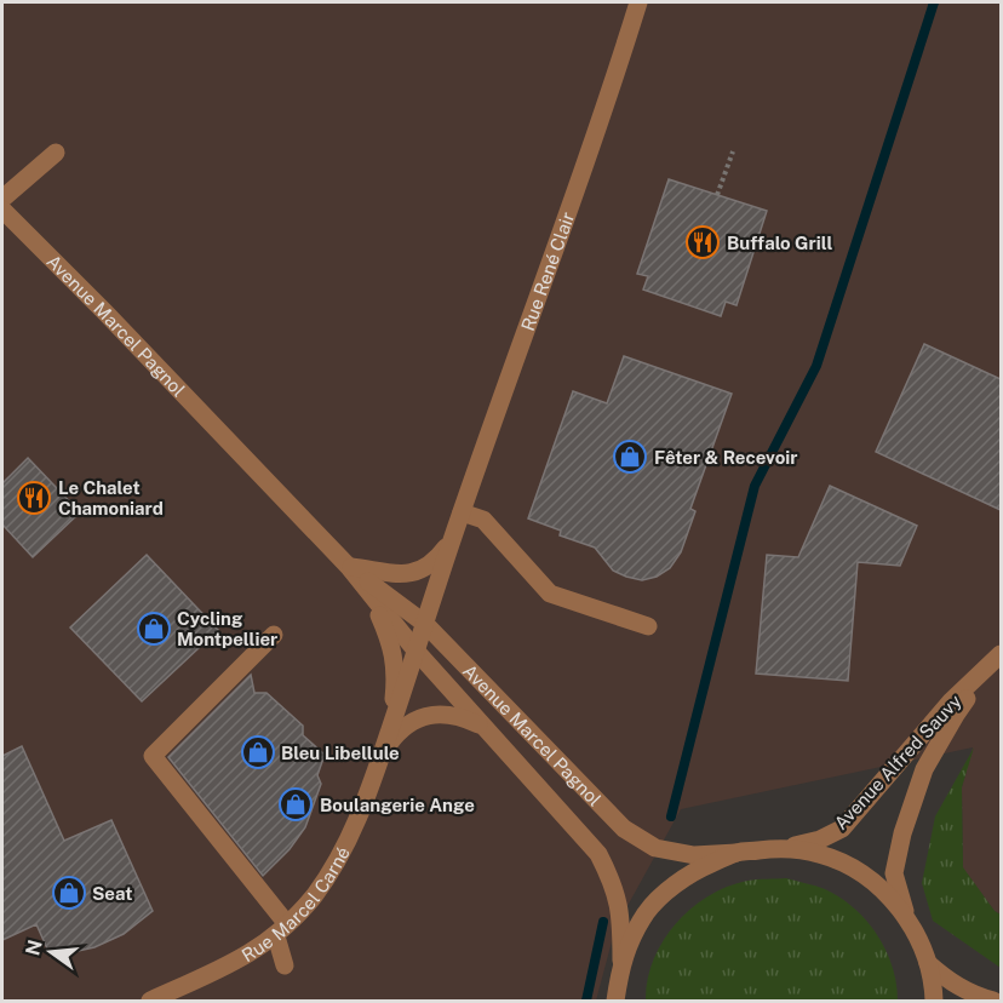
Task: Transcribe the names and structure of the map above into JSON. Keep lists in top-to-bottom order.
{
  "streets": {
    "street": [
      "Rue René Clair",
      "Avenue Marcel Pagnol",
      "Avenue Alfred Sauvy",
      "Rue Marcel Carné"
    ]
  },
  "crossings": [
    ["Rue René Clair", "Avenue Marcel Pagnol"],
    ["Rue René Clair", "Rue Marcel Carné"]
  ],
  "places": {
    "restaurant": ["Buffalo Grill", "Le Chalet Chamoniard"],
    "shop": [
      "Fêter & Recevoir",
      "Cycling Montpellier",
      "Bleu Libellule",
      "Boulangerie Ange",
      "Seat"
    ]
  },
  "north": "left"
}
